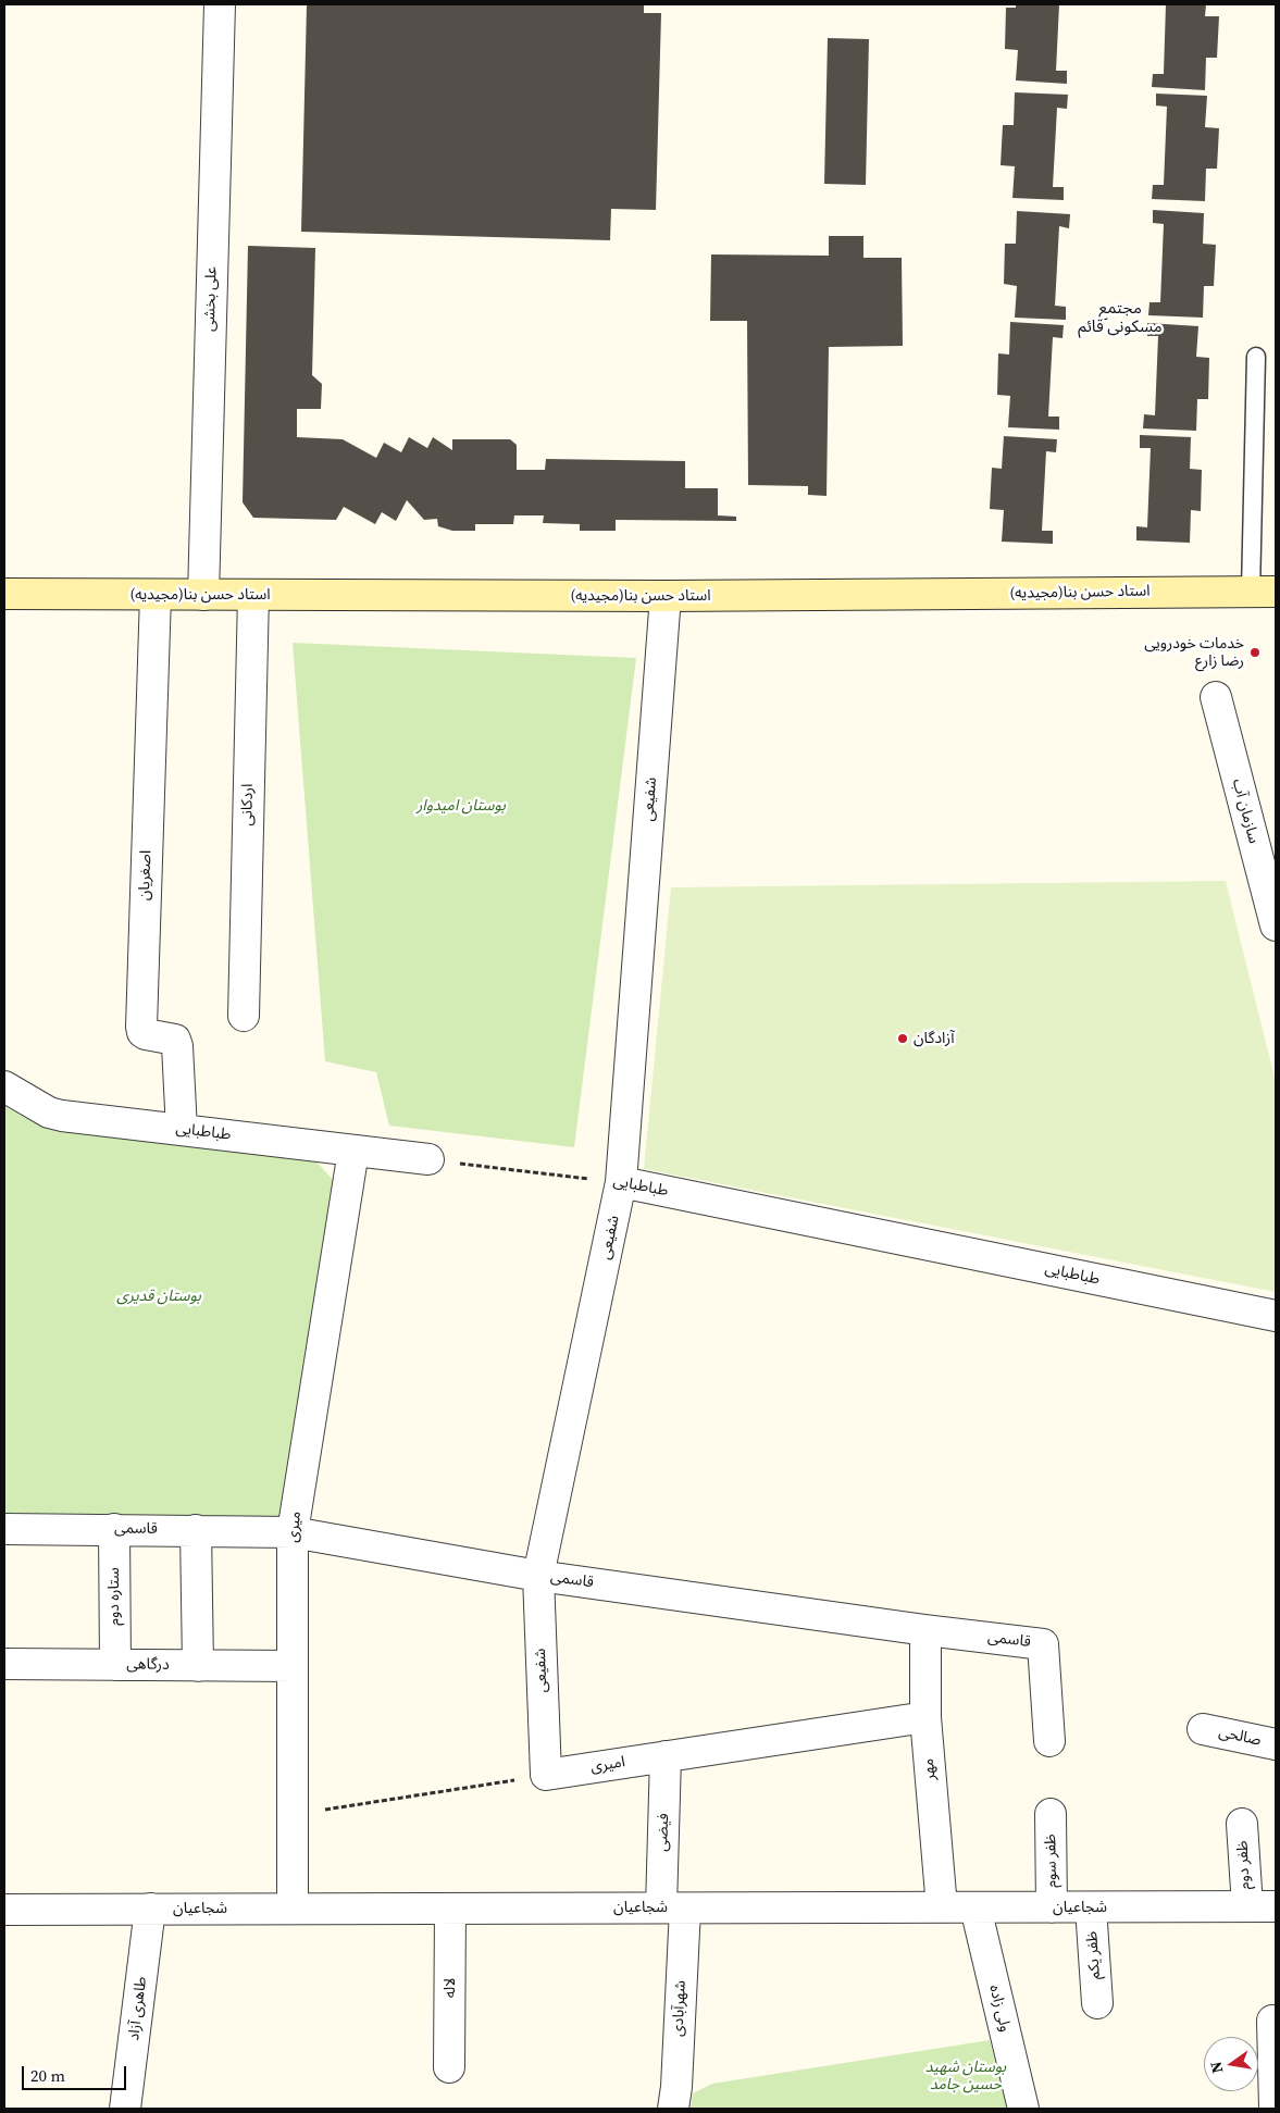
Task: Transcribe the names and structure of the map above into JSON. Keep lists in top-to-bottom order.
{
  "streets": {
    "main road": ["استاد حسن بنا(مجیدیه)"],
    "street": [
      "علی بخشی",
      "شفیعی",
      "اردکانی",
      "سازمان آب",
      "اصغریان",
      "طباطبایی",
      "میری",
      "قاسمی",
      "ستاره دوم",
      "درگاهی",
      "صالحی",
      "امیری",
      "مهر",
      "فیضی",
      "ظفر سوم",
      "ظفر دوم",
      "شجاعیان",
      "ظفر یکم",
      "لاله",
      "طاهری آزاد",
      "شهرآبادی",
      "ولی زاده"
    ]
  },
  "crossings": [
    ["علی بخشی", "استاد حسن بنا(مجیدیه)"],
    ["استاد حسن بنا(مجیدیه)", "شفیعی"],
    ["استاد حسن بنا(مجیدیه)", "اردکانی"],
    ["استاد حسن بنا(مجیدیه)", "اصغریان"],
    ["شفیعی", "طباطبایی"],
    ["شفیعی", "قاسمی"],
    ["شفیعی", "امیری"],
    ["اصغریان", "طباطبایی"],
    ["طباطبایی", "میری"],
    ["میری", "قاسمی"],
    ["میری", "درگاهی"],
    ["میری", "شجاعیان"],
    ["قاسمی", "ستاره دوم"],
    ["قاسمی", "مهر"],
    ["ستاره دوم", "درگاهی"],
    ["امیری", "مهر"],
    ["امیری", "فیضی"],
    ["مهر", "شجاعیان"],
    ["فیضی", "شجاعیان"],
    ["فیضی", "شهرآبادی"],
    ["ظفر سوم", "شجاعیان"],
    ["ظفر دوم", "شجاعیان"],
    ["شجاعیان", "ظفر یکم"],
    ["شجاعیان", "لاله"],
    ["شجاعیان", "طاهری آزاد"],
    ["شجاعیان", "شهرآبادی"],
    ["شجاعیان", "ولی زاده"]
  ],
  "districts": ["مجتمع مسکونی قائم"],
  "parks": ["بوستان امیدوار", "بوستان قدیری", "بوستان شهید حسین جامد"],
  "places": ["خدمات خودرویی رضا زارع", "آزادگان"],
  "scale_bar": "20 m",
  "north": "left"
}
